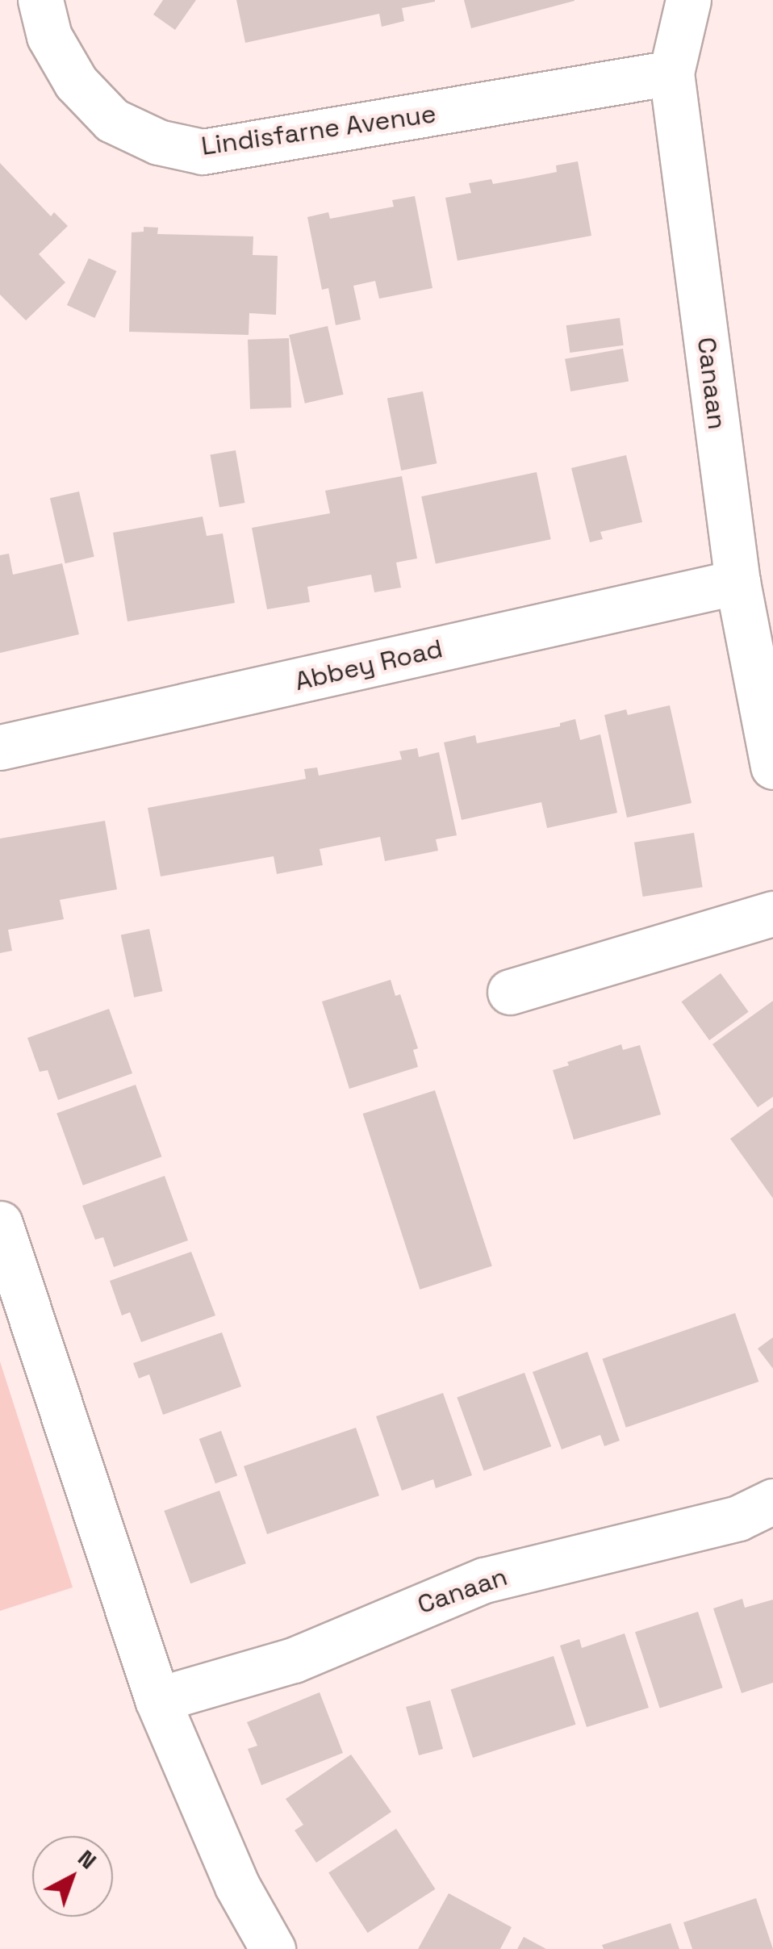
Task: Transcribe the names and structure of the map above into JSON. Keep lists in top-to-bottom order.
{
  "streets": {
    "street": ["Lindisfarne Avenue", "Canaan", "Abbey Road"]
  },
  "crossings": [
    ["Lindisfarne Avenue", "Canaan"],
    ["Canaan", "Abbey Road"]
  ],
  "north": "top right"
}
